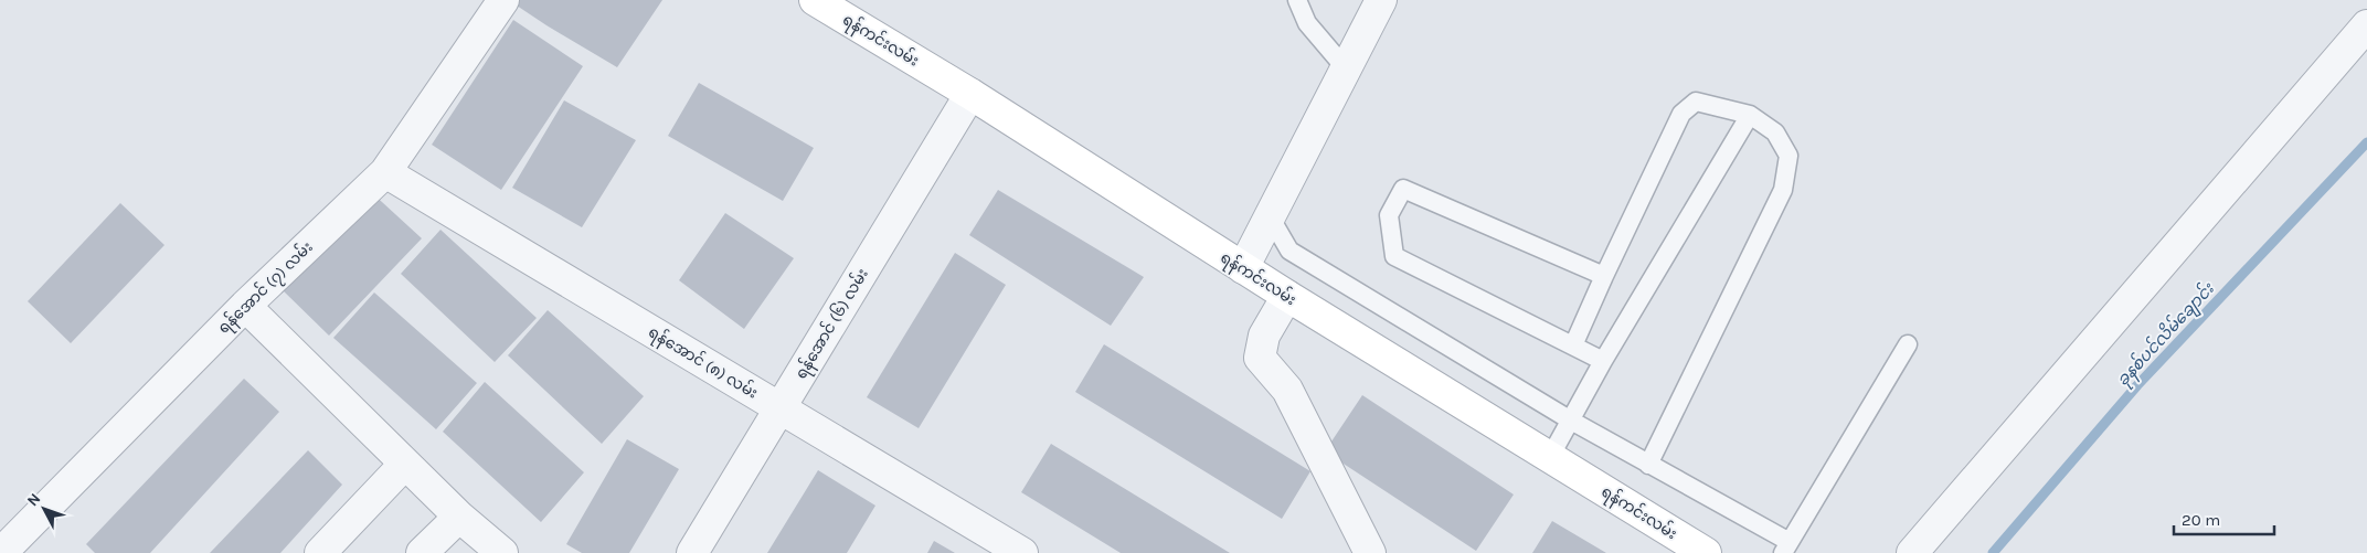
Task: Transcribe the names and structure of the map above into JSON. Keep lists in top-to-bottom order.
{
  "streets": {
    "main road": ["ရန်ကင်းလမ်း"],
    "street": ["ရန်အောင် (၇) လမ်း", "ရန်အောင် (၆) လမ်း", "ရန်အောင် (၈) လမ်း"]
  },
  "crossings": [
    ["ရန်ကင်းလမ်း", "ရန်အောင် (၆) လမ်း"],
    ["ရန်အောင် (၇) လမ်း", "ရန်အောင် (၈) လမ်း"],
    ["ရန်အောင် (၆) လမ်း", "ရန်အောင် (၈) လမ်း"]
  ],
  "water": ["ခုနစ်ပင်လိမ်ချောင်း"],
  "scale_bar": "20 m",
  "north": "top left"
}
